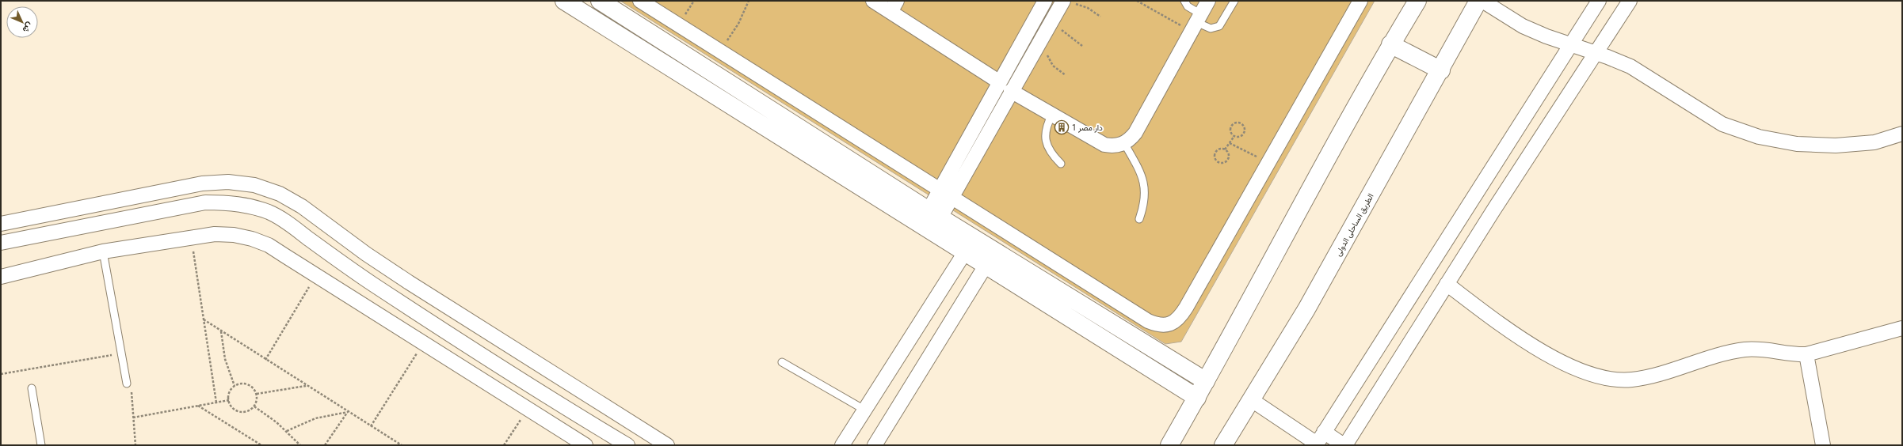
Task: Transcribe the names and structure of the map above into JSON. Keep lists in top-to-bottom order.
{
  "streets": {
    "main road": ["الطريق الساحلى الدولى"]
  },
  "places": {
    "building": ["دار مصر 1"]
  },
  "north": "bottom right"
}
